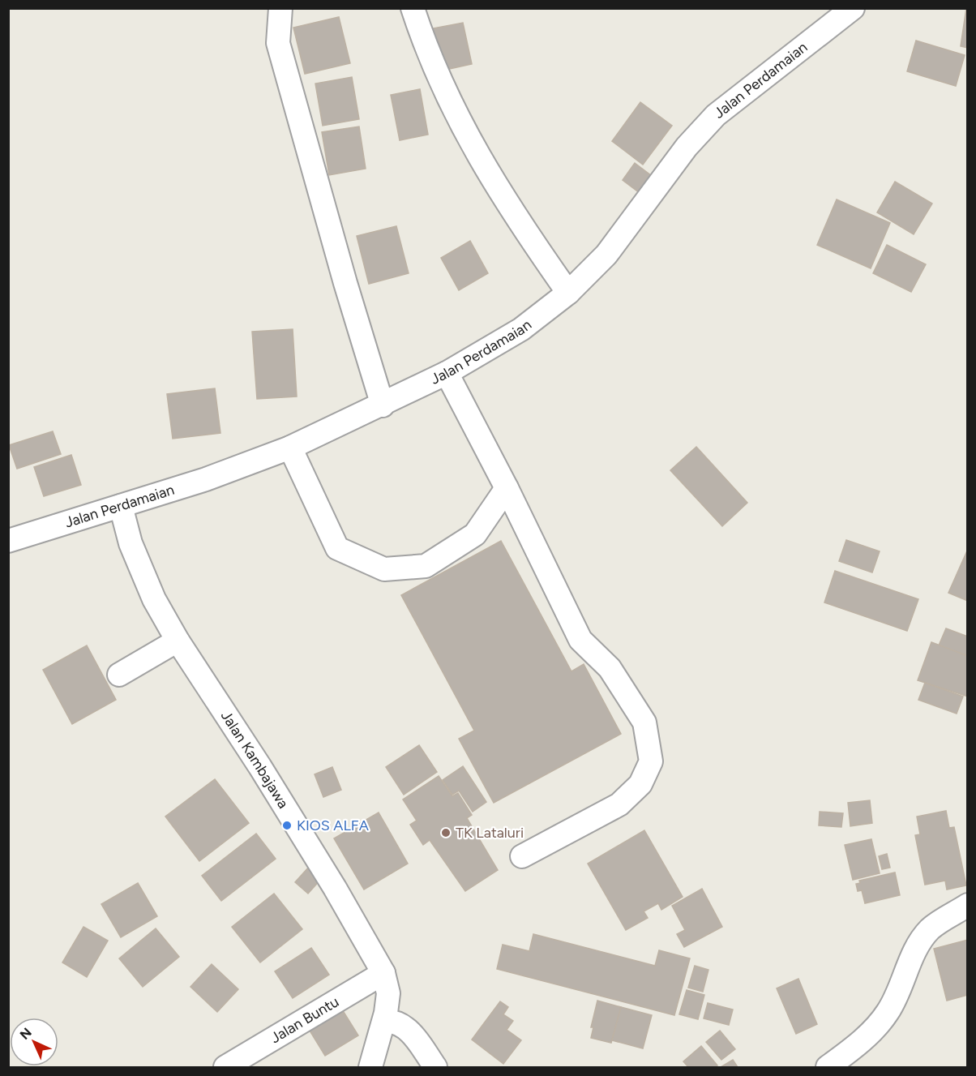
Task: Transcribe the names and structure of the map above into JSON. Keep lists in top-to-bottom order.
{
  "streets": {
    "street": ["Jalan Perdamaian", "Jalan Kambajawa", "Jalan Buntu"]
  },
  "crossings": [
    ["Jalan Perdamaian", "Jalan Kambajawa"],
    ["Jalan Kambajawa", "Jalan Buntu"]
  ],
  "places": ["KIOS ALFA", "TK Lataluri"],
  "north": "top left"
}
